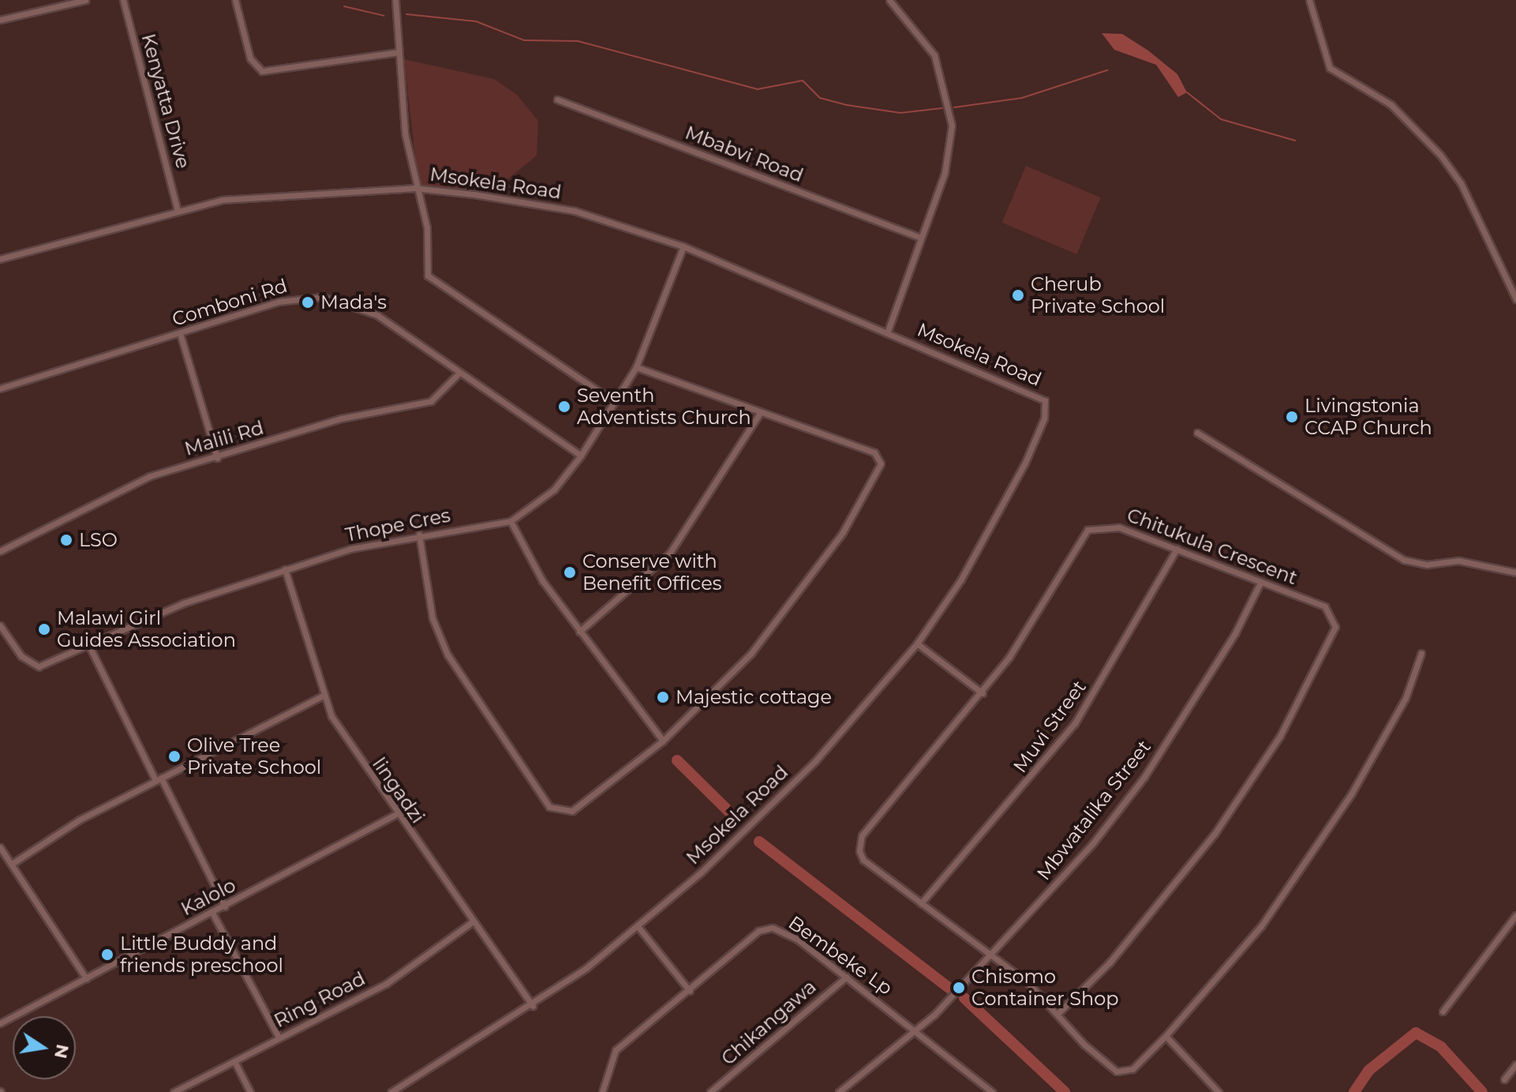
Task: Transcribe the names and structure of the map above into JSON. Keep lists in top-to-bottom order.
{
  "streets": {
    "street": [
      "Kenyatta Drive",
      "Mbabvi Road",
      "Msokela Road",
      "Comboni Rd",
      "Malili Rd",
      "Thope Cres",
      "Chitukula Crescent",
      "Muvi Street",
      "lingadzi",
      "Mbwatalika Street",
      "Kalolo",
      "Bembeke Lp",
      "Ring Road",
      "Chikangawa"
    ]
  },
  "crossings": [
    ["Kenyatta Drive", "Msokela Road"],
    ["Msokela Road", "Thope Cres"],
    ["Msokela Road", "lingadzi"],
    ["Comboni Rd", "Malili Rd"],
    ["Comboni Rd", "Thope Cres"],
    ["Thope Cres", "lingadzi"],
    ["Chitukula Crescent", "Muvi Street"],
    ["Chitukula Crescent", "Mbwatalika Street"],
    ["lingadzi", "Kalolo"],
    ["lingadzi", "Ring Road"],
    ["Mbwatalika Street", "Bembeke Lp"],
    ["Bembeke Lp", "Chikangawa"]
  ],
  "places": [
    "Cherub Private School",
    "Mada's",
    "Seventh Adventists Church",
    "Livingstonia CCAP Church",
    "LSO",
    "Conserve with Benefit Offices",
    "Malawi Girl Guides Association",
    "Majestic cottage",
    "Olive Tree Private School",
    "Little Buddy and friends preschool",
    "Chisomo Container Shop"
  ],
  "north": "right"
}
